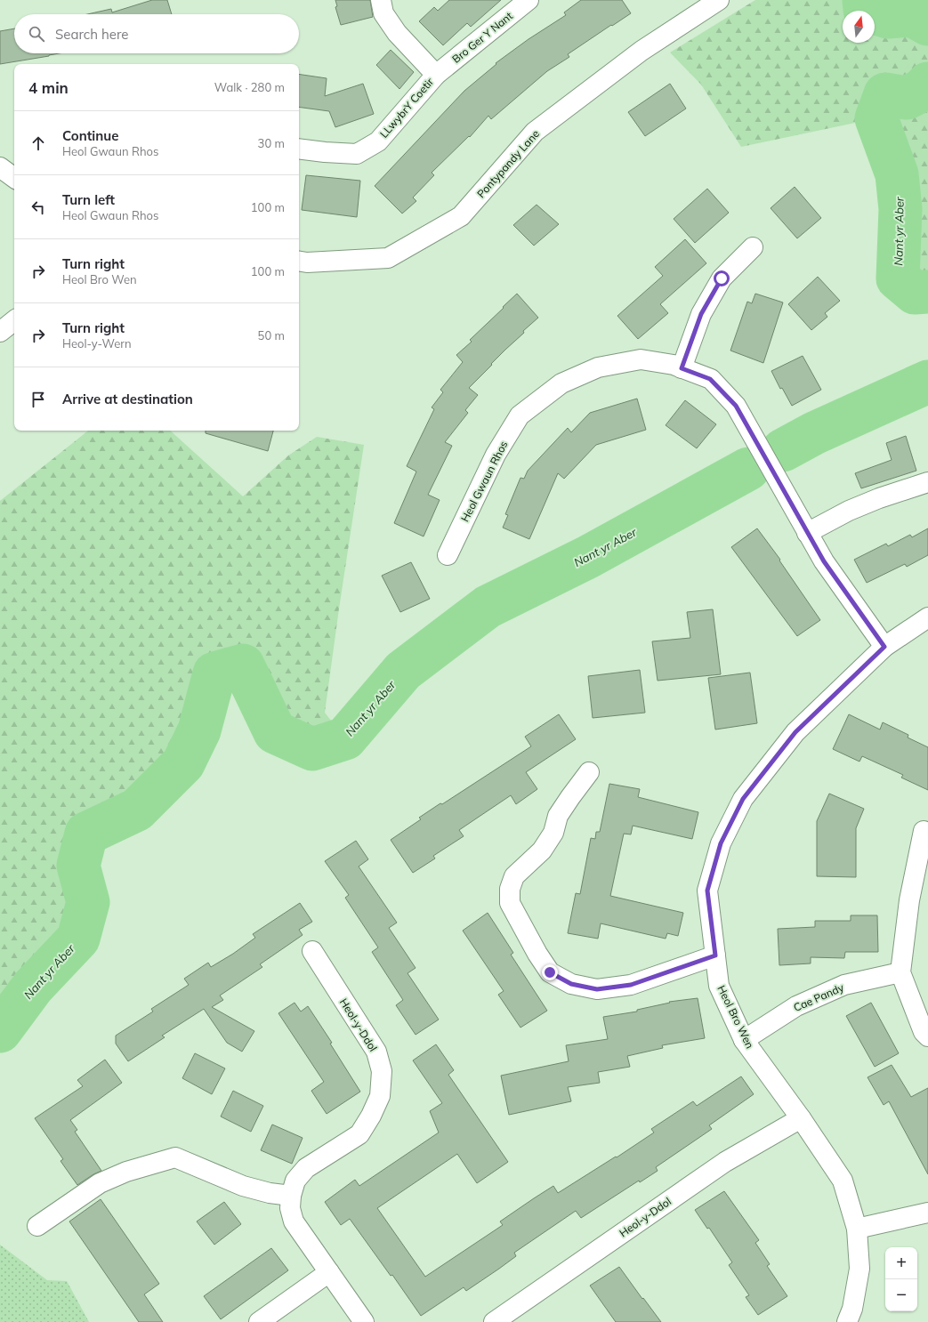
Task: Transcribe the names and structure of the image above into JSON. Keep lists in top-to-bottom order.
{
  "streets": {
    "street": [
      "Bro Ger Y Nant",
      "LLwybrY Coetir",
      "Pontypandy Lane",
      "Heol Gwaun Rhos",
      "Cae Pandy",
      "Heol Bro Wen",
      "Heol-y-Ddol"
    ]
  },
  "crossings": [
    ["Bro Ger Y Nant", "LLwybrY Coetir"],
    ["Heol Gwaun Rhos", "Heol Bro Wen"],
    ["Cae Pandy", "Heol Bro Wen"],
    ["Heol Bro Wen", "Heol-y-Ddol"]
  ],
  "water": ["Nant yr Aber"],
  "north": "top",
  "page": {
    "search": "Search here",
    "heading": ["4 min", "Walk · 280 m"],
    "list": [
      ["Continue", "Heol Gwaun Rhos", "30 m"],
      ["Turn left", "Heol Gwaun Rhos", "100 m"],
      ["Turn right", "Heol Bro Wen", "100 m"],
      ["Turn right", "Heol-y-Wern", "50 m"],
      "Arrive at destination"
    ],
    "map_buttons": ["+", "−"]
  }
}
